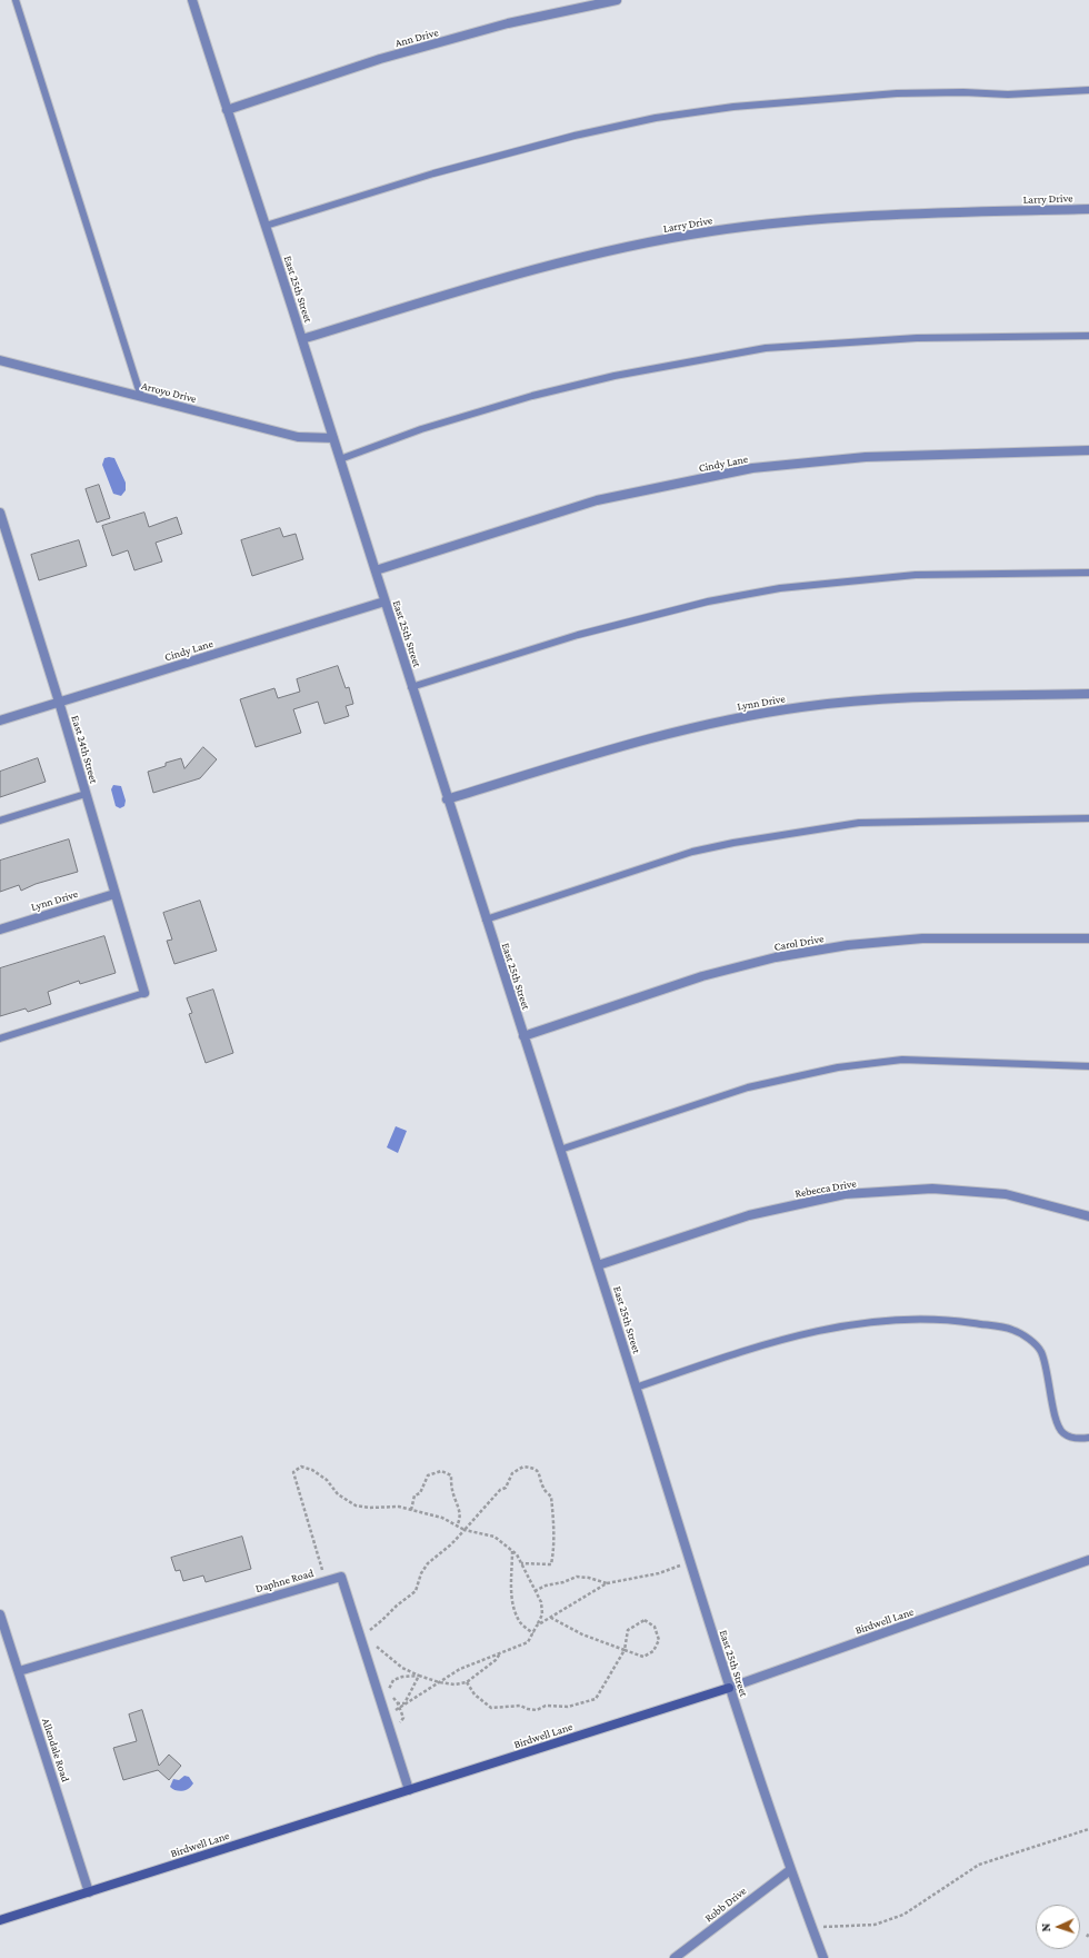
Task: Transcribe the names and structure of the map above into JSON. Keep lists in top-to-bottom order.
{
  "streets": {
    "street": [
      "Ann Drive",
      "Larry Drive",
      "East 25th Street",
      "Arroyo Drive",
      "Cindy Lane",
      "Lynn Drive",
      "East 24th Street",
      "Carol Drive",
      "Rebecca Drive",
      "Daphne Road",
      "Birdwell Lane",
      "Allendale Road",
      "Robb Drive"
    ]
  },
  "crossings": [
    ["Ann Drive", "East 25th Street"],
    ["Larry Drive", "East 25th Street"],
    ["East 25th Street", "Arroyo Drive"],
    ["East 25th Street", "Cindy Lane"],
    ["East 25th Street", "Lynn Drive"],
    ["East 25th Street", "Carol Drive"],
    ["East 25th Street", "Rebecca Drive"],
    ["East 25th Street", "Birdwell Lane"],
    ["East 25th Street", "Robb Drive"],
    ["Cindy Lane", "East 24th Street"],
    ["Lynn Drive", "East 24th Street"],
    ["Daphne Road", "Birdwell Lane"],
    ["Daphne Road", "Allendale Road"],
    ["Birdwell Lane", "Allendale Road"]
  ],
  "north": "left"
}
